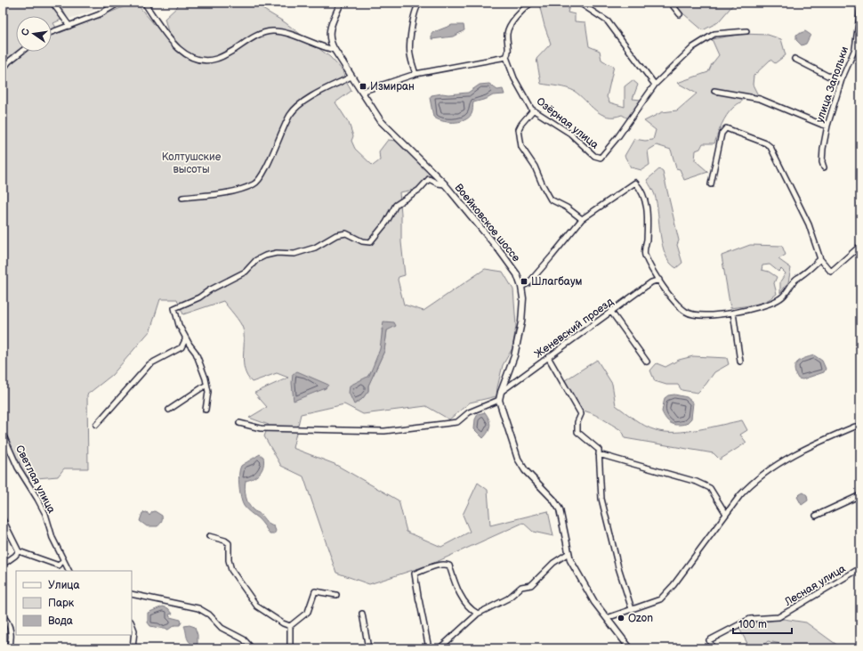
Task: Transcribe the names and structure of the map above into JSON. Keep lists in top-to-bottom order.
{
  "streets": {
    "street": [
      "улица Запольки",
      "Озёрная улица",
      "Воейковское шоссе",
      "Женевский проезд",
      "Светлая улица",
      "Лесная улица"
    ]
  },
  "crossings": [
    ["Воейковское шоссе", "Женевский проезд"]
  ],
  "parks": ["Колтушские высоты"],
  "places": {
    "transit": ["Измиран", "Шлагбаум"],
    "other": ["Ozon"]
  },
  "legend": ["Улица", "Парк", "Вода"],
  "scale_bar": "100 m",
  "north": "left"
}
